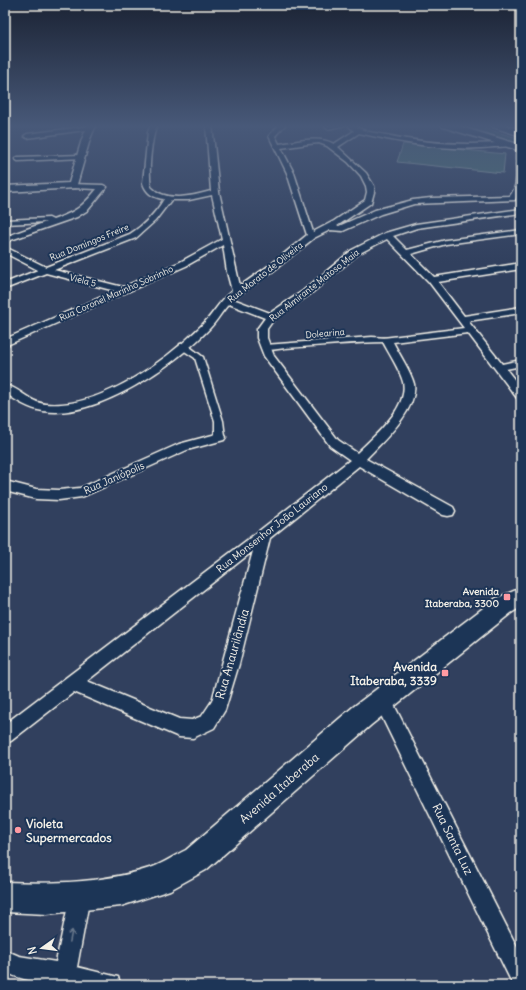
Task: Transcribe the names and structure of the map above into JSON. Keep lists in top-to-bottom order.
{
  "streets": {
    "main road": ["Avenida Itaberaba"],
    "street": [
      "Rua Domingos Freire",
      "Rua Morato de Oliveira",
      "Viela 5",
      "Rua Almirante Matoso Maia",
      "Rua Coronel Marinho Sobrinho",
      "Dolearina",
      "Rua Janiópolis",
      "Rua Monsenhor João Lauriano",
      "Rua Anaurilândia",
      "Rua Santa Luz"
    ]
  },
  "crossings": [
    ["Rua Domingos Freire", "Viela 5"],
    ["Viela 5", "Rua Coronel Marinho Sobrinho"],
    ["Rua Almirante Matoso Maia", "Dolearina"],
    ["Rua Almirante Matoso Maia", "Rua Monsenhor João Lauriano"],
    ["Dolearina", "Rua Monsenhor João Lauriano"],
    ["Rua Monsenhor João Lauriano", "Rua Anaurilândia"],
    ["Avenida Itaberaba", "Rua Santa Luz"]
  ],
  "places": {
    "transit": ["Avenida Itaberaba, 3300", "Avenida Itaberaba, 3339"],
    "other": ["Violeta Supermercados"]
  },
  "north": "left"
}
